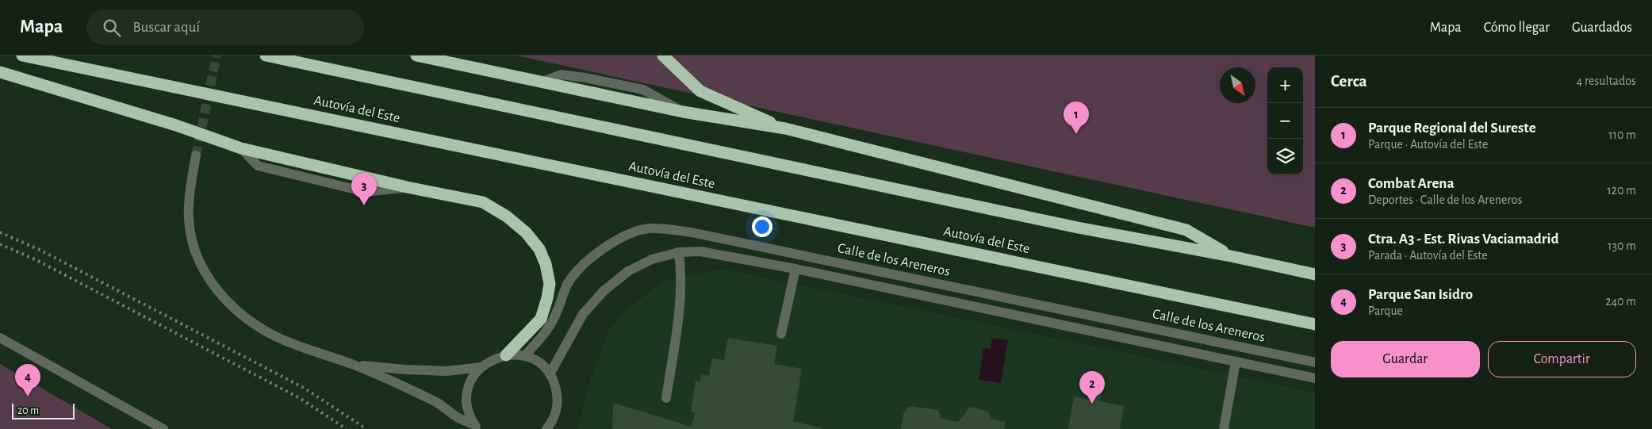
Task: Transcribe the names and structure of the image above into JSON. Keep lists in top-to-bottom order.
{
  "streets": {
    "highway": ["Autovía del Este"],
    "street": ["Calle de los Areneros"]
  },
  "scale_bar": "20 m",
  "north": "bottom right",
  "page": {
    "header": "Mapa",
    "search": "Buscar aquí",
    "nav": ["Mapa", "Cómo llegar", "Guardados"],
    "heading": ["Cerca", "4 resultados"],
    "map_buttons": ["+", "−"],
    "pins": [
      "1",
      "3",
      "4",
      "2"
    ],
    "list": [
      {
        "mark": "1",
        "name": "Parque Regional del Sureste",
        "note": "Parque · Autovía del Este",
        "value": "110 m"
      },
      {
        "mark": "2",
        "name": "Combat Arena",
        "note": "Deportes · Calle de los Areneros",
        "value": "120 m"
      },
      {
        "mark": "3",
        "name": "Ctra. A3 - Est. Rivas Vaciamadrid",
        "note": "Parada · Autovía del Este",
        "value": "130 m"
      },
      {
        "mark": "4",
        "name": "Parque San Isidro",
        "note": "Parque",
        "value": "240 m"
      }
    ],
    "buttons": ["Guardar", "Compartir"],
    "scale": "20 m"
  }
}
